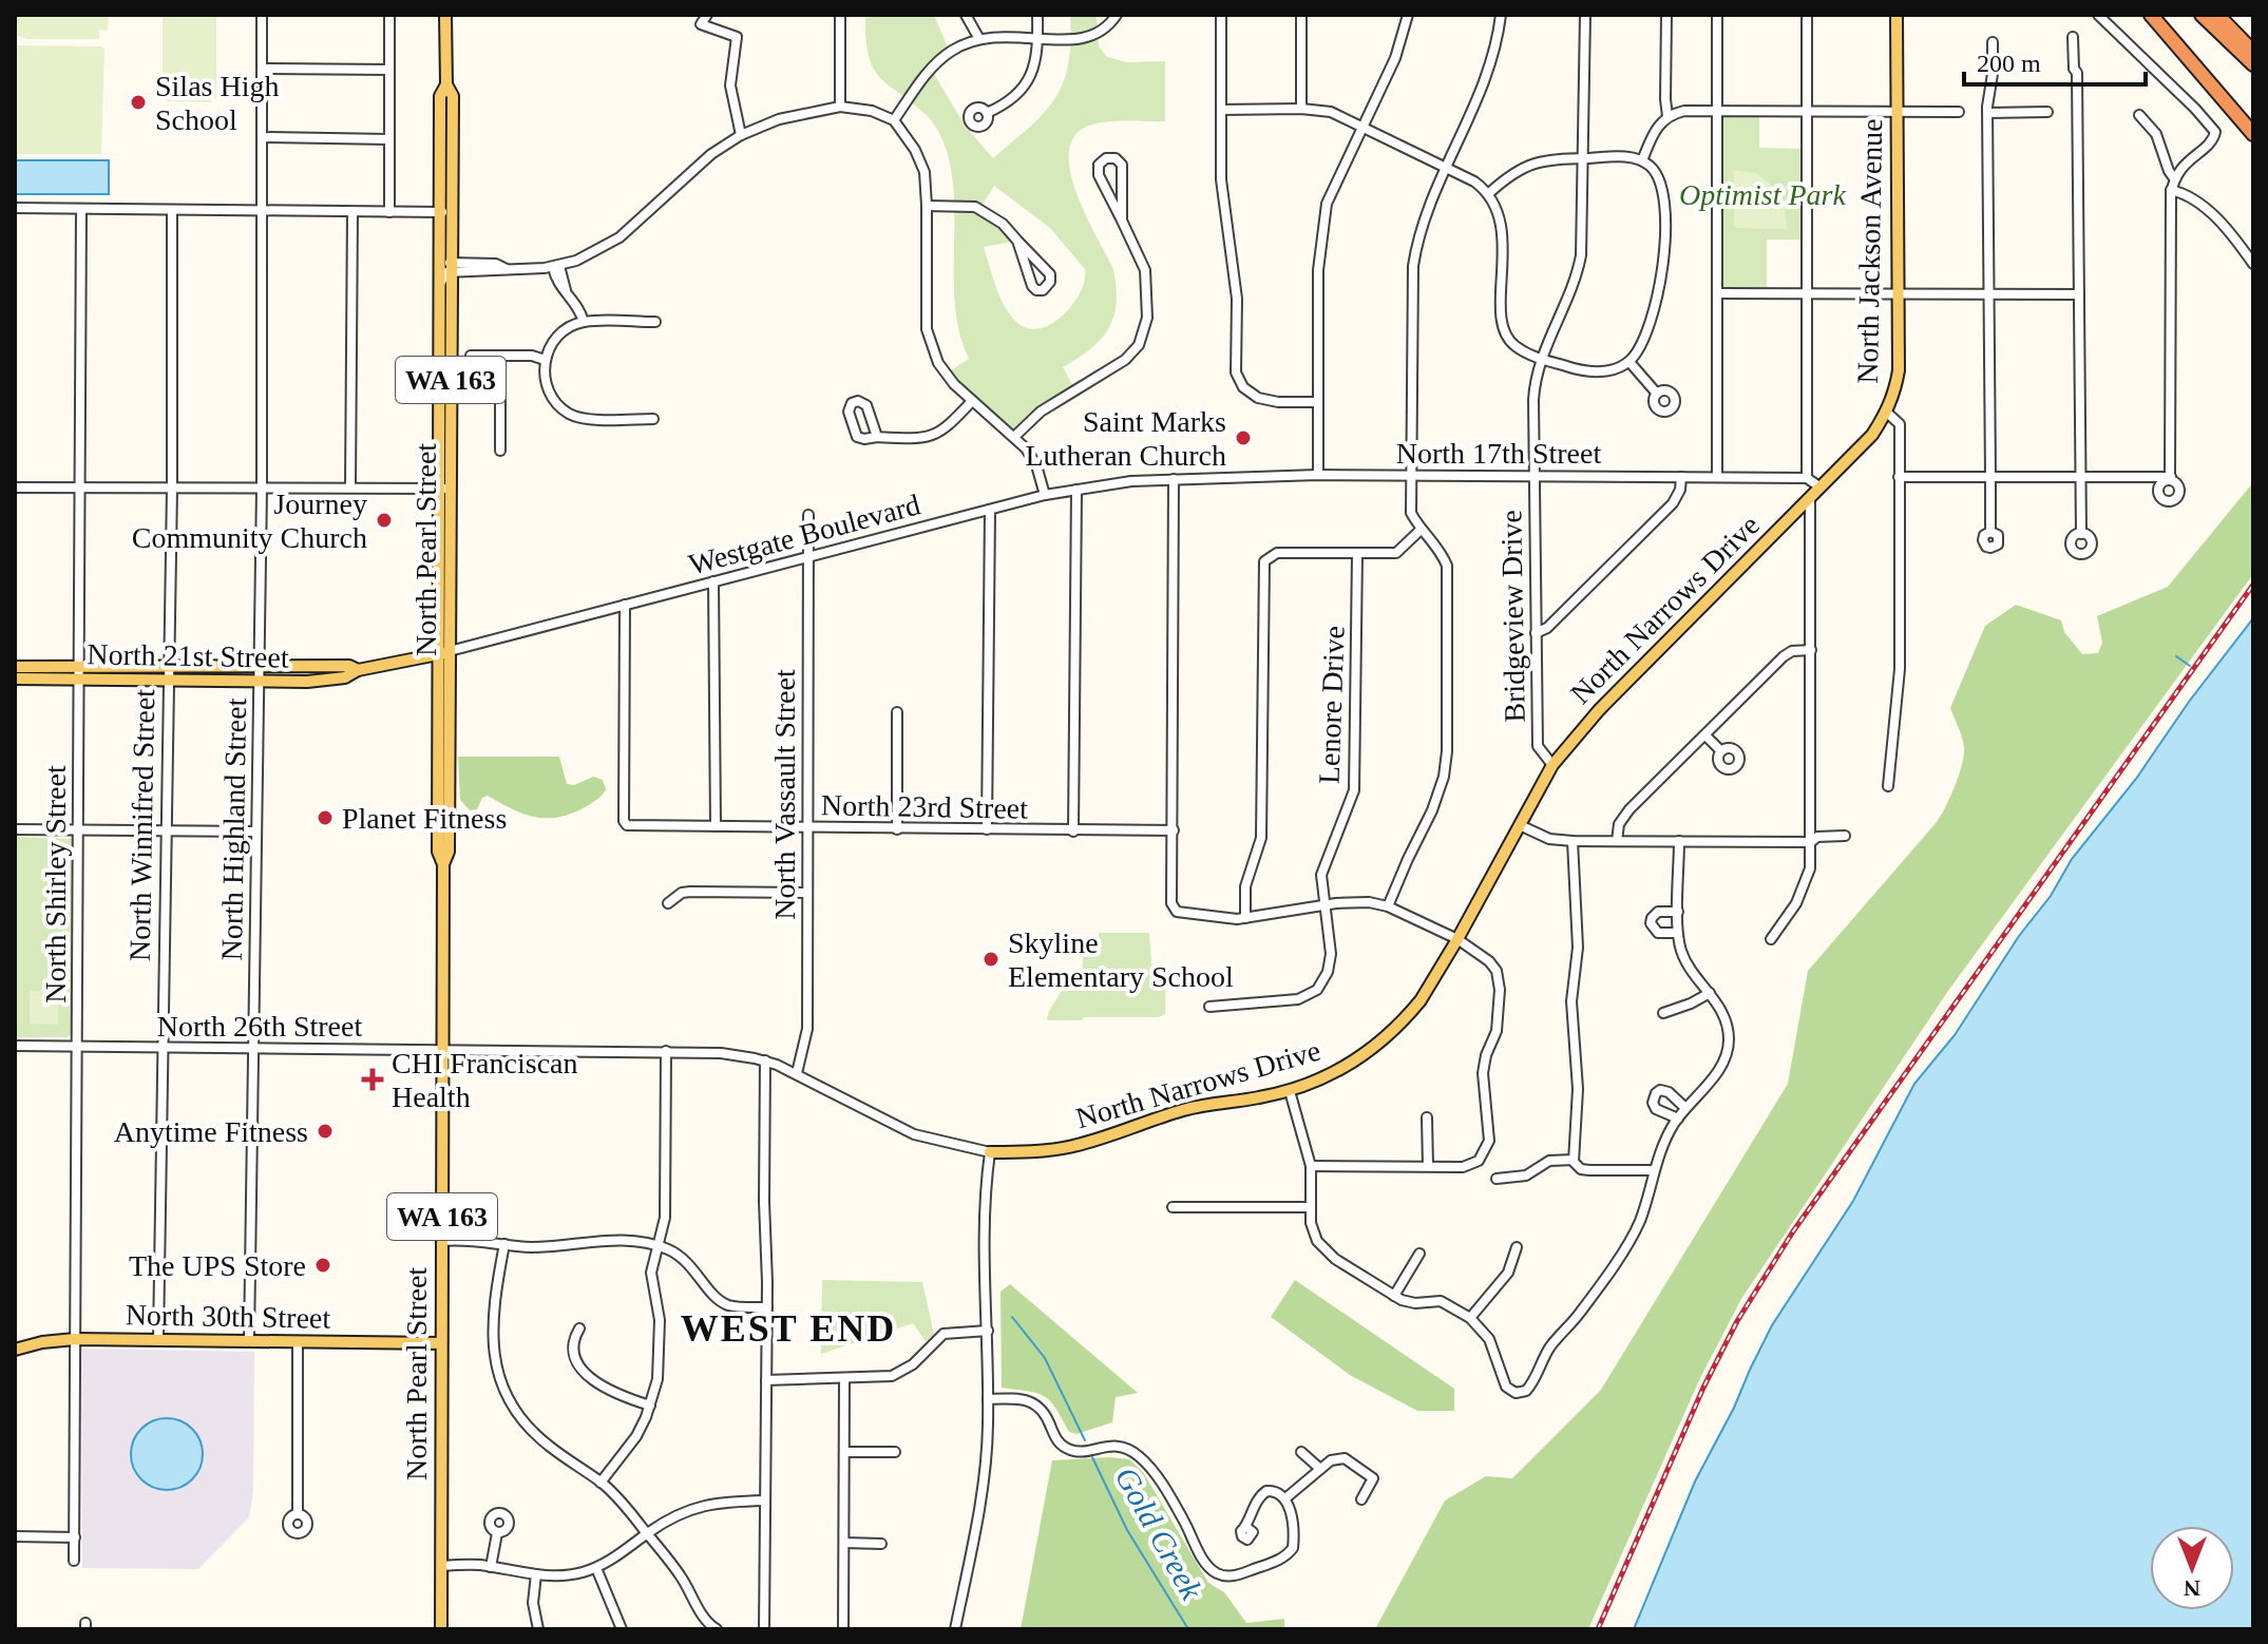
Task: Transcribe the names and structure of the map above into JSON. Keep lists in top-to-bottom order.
{
  "streets": {
    "main road": [
      "North Jackson Avenue",
      "WA 163",
      "North Pearl Street",
      "North Narrows Drive",
      "North 21st Street",
      "North 30th Street"
    ],
    "street": [
      "North 17th Street",
      "Westgate Boulevard",
      "Bridgeview Drive",
      "Lenore Drive",
      "North Vassault Street",
      "North 23rd Street",
      "North Winnifred Street",
      "North Highland Street",
      "North Shirley Street",
      "North 26th Street"
    ]
  },
  "crossings": [
    ["North Jackson Avenue", "North Narrows Drive"],
    ["North 17th Street", "Westgate Boulevard"],
    ["North 17th Street", "Bridgeview Drive"],
    ["Westgate Boulevard", "North Pearl Street"],
    ["Westgate Boulevard", "North 21st Street"],
    ["Westgate Boulevard", "North Vassault Street"],
    ["Westgate Boulevard", "North 23rd Street"],
    ["North Pearl Street", "North 21st Street"],
    ["North Pearl Street", "North 26th Street"],
    ["North Pearl Street", "North 30th Street"],
    ["North Narrows Drive", "Bridgeview Drive"],
    ["North Narrows Drive", "North 26th Street"],
    ["North 21st Street", "North Winnifred Street"],
    ["North 21st Street", "North Highland Street"],
    ["North 21st Street", "North Shirley Street"],
    ["North Vassault Street", "North 23rd Street"],
    ["North Vassault Street", "North 26th Street"],
    ["North Winnifred Street", "North 26th Street"],
    ["North Winnifred Street", "North 30th Street"],
    ["North Highland Street", "North 26th Street"],
    ["North Highland Street", "North 30th Street"],
    ["North Shirley Street", "North 26th Street"],
    ["North Shirley Street", "North 30th Street"]
  ],
  "districts": ["WEST END"],
  "water": ["Gold Creek"],
  "parks": ["Optimist Park"],
  "places": {
    "other": [
      "Silas High School",
      "Saint Marks Lutheran Church",
      "Journey Community Church",
      "Planet Fitness",
      "Skyline Elementary School",
      "Anytime Fitness",
      "The UPS Store"
    ],
    "health": ["CHI Franciscan Health"]
  },
  "scale_bar": "200 m",
  "north": "bottom"
}
